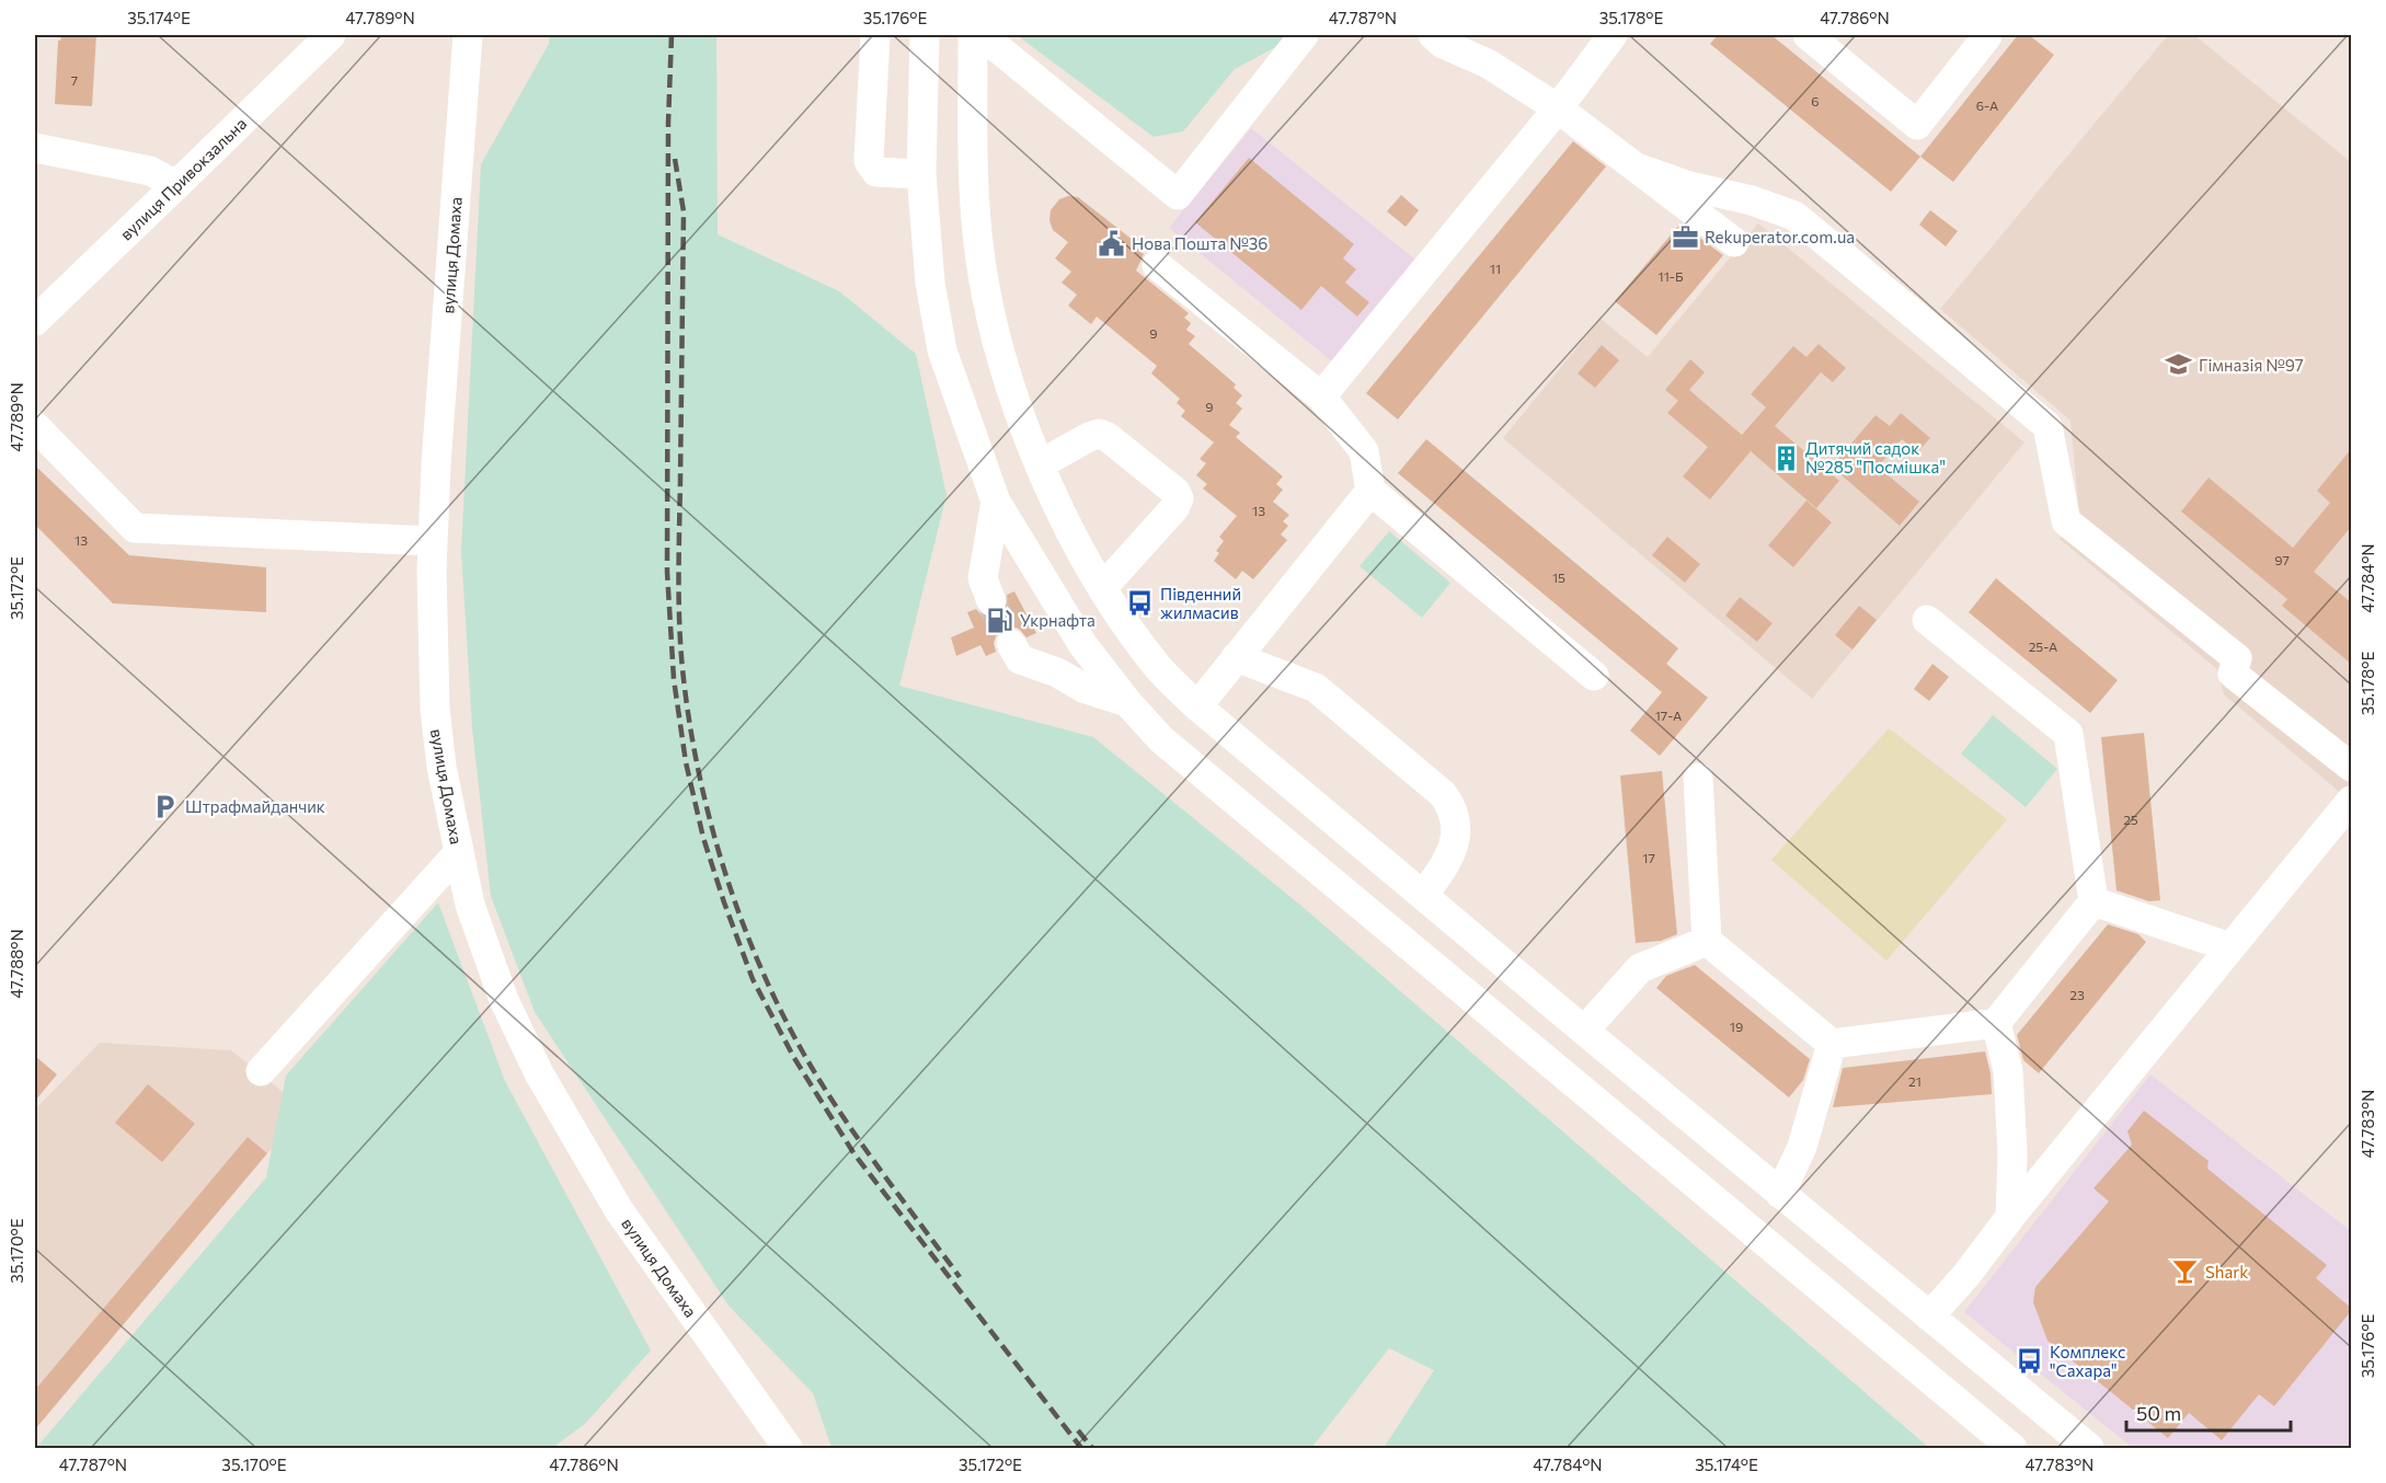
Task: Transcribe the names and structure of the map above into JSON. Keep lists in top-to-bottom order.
{
  "streets": {
    "street": ["вулиця Привокзальна", "вулиця Домаха"]
  },
  "places": {
    "office": ["Rekuperator.com.ua"],
    "public building": ["Нова Пошта №36"],
    "school or university": ["Гімназія №97"],
    "building": ["Дитячий садок №285 \"Посмішка\""],
    "bus stop": ["Південний жилмасив", "Комплекс \"Сахара\""],
    "fuel station": ["Укрнафта"],
    "parking": ["Штрафмайданчик"],
    "bar": ["Shark"]
  },
  "house_numbers": [
    "7",
    "6",
    "6-А",
    "11",
    "11-Б",
    "9",
    "9",
    "13",
    "13",
    "97",
    "15",
    "25-А",
    "17-А",
    "25",
    "17",
    "23",
    "19",
    "21"
  ],
  "scale_bar": "50 m",
  "coordinates": [
    "35.174°E",
    "47.789°N",
    "35.176°E",
    "47.787°N",
    "35.178°E",
    "47.786°N",
    "47.784°N",
    "35.172°E",
    "47.788°N",
    "47.783°N",
    "35.170°E"
  ]
}
